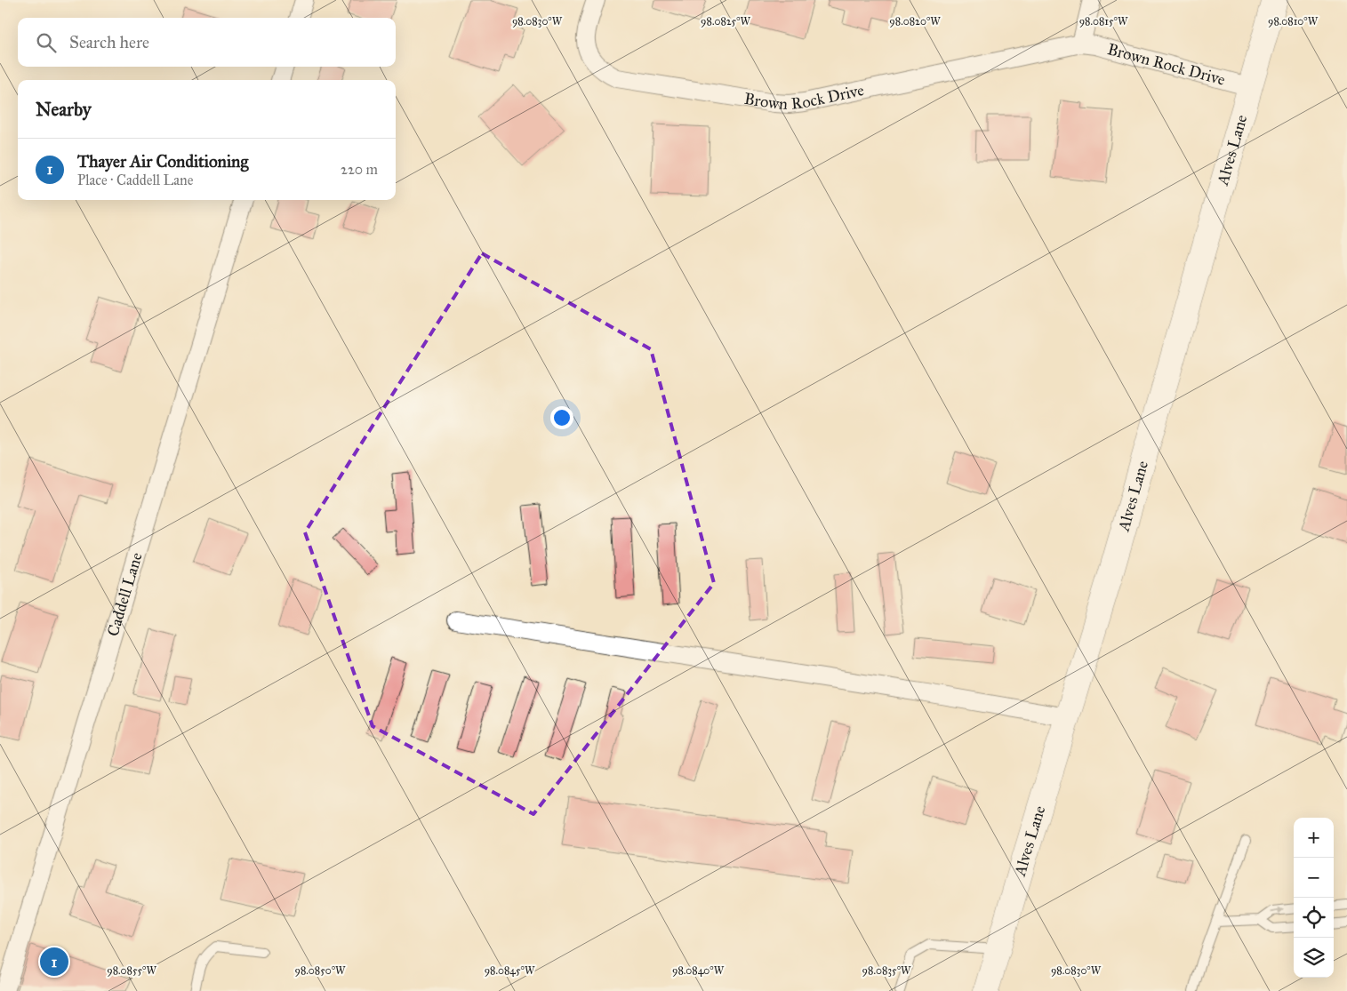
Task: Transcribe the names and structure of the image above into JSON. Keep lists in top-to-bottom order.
{
  "streets": {
    "street": ["Brown Rock Drive", "Alves Lane", "Caddell Lane"]
  },
  "crossings": [
    ["Brown Rock Drive", "Alves Lane"]
  ],
  "page": {
    "search": "Search here",
    "heading": "Nearby",
    "list": [
      {
        "mark": "1",
        "name": "Thayer Air Conditioning",
        "note": "Place · Caddell Lane",
        "value": "220 m"
      }
    ],
    "map_buttons": ["+", "−"],
    "pins": "1"
  },
  "coordinates": [
    "98.0810°W",
    "98.0830°W",
    "98.0825°W",
    "98.0820°W",
    "98.0815°W",
    "98.0855°W",
    "98.0850°W",
    "98.0845°W",
    "98.0840°W",
    "98.0835°W"
  ]
}
